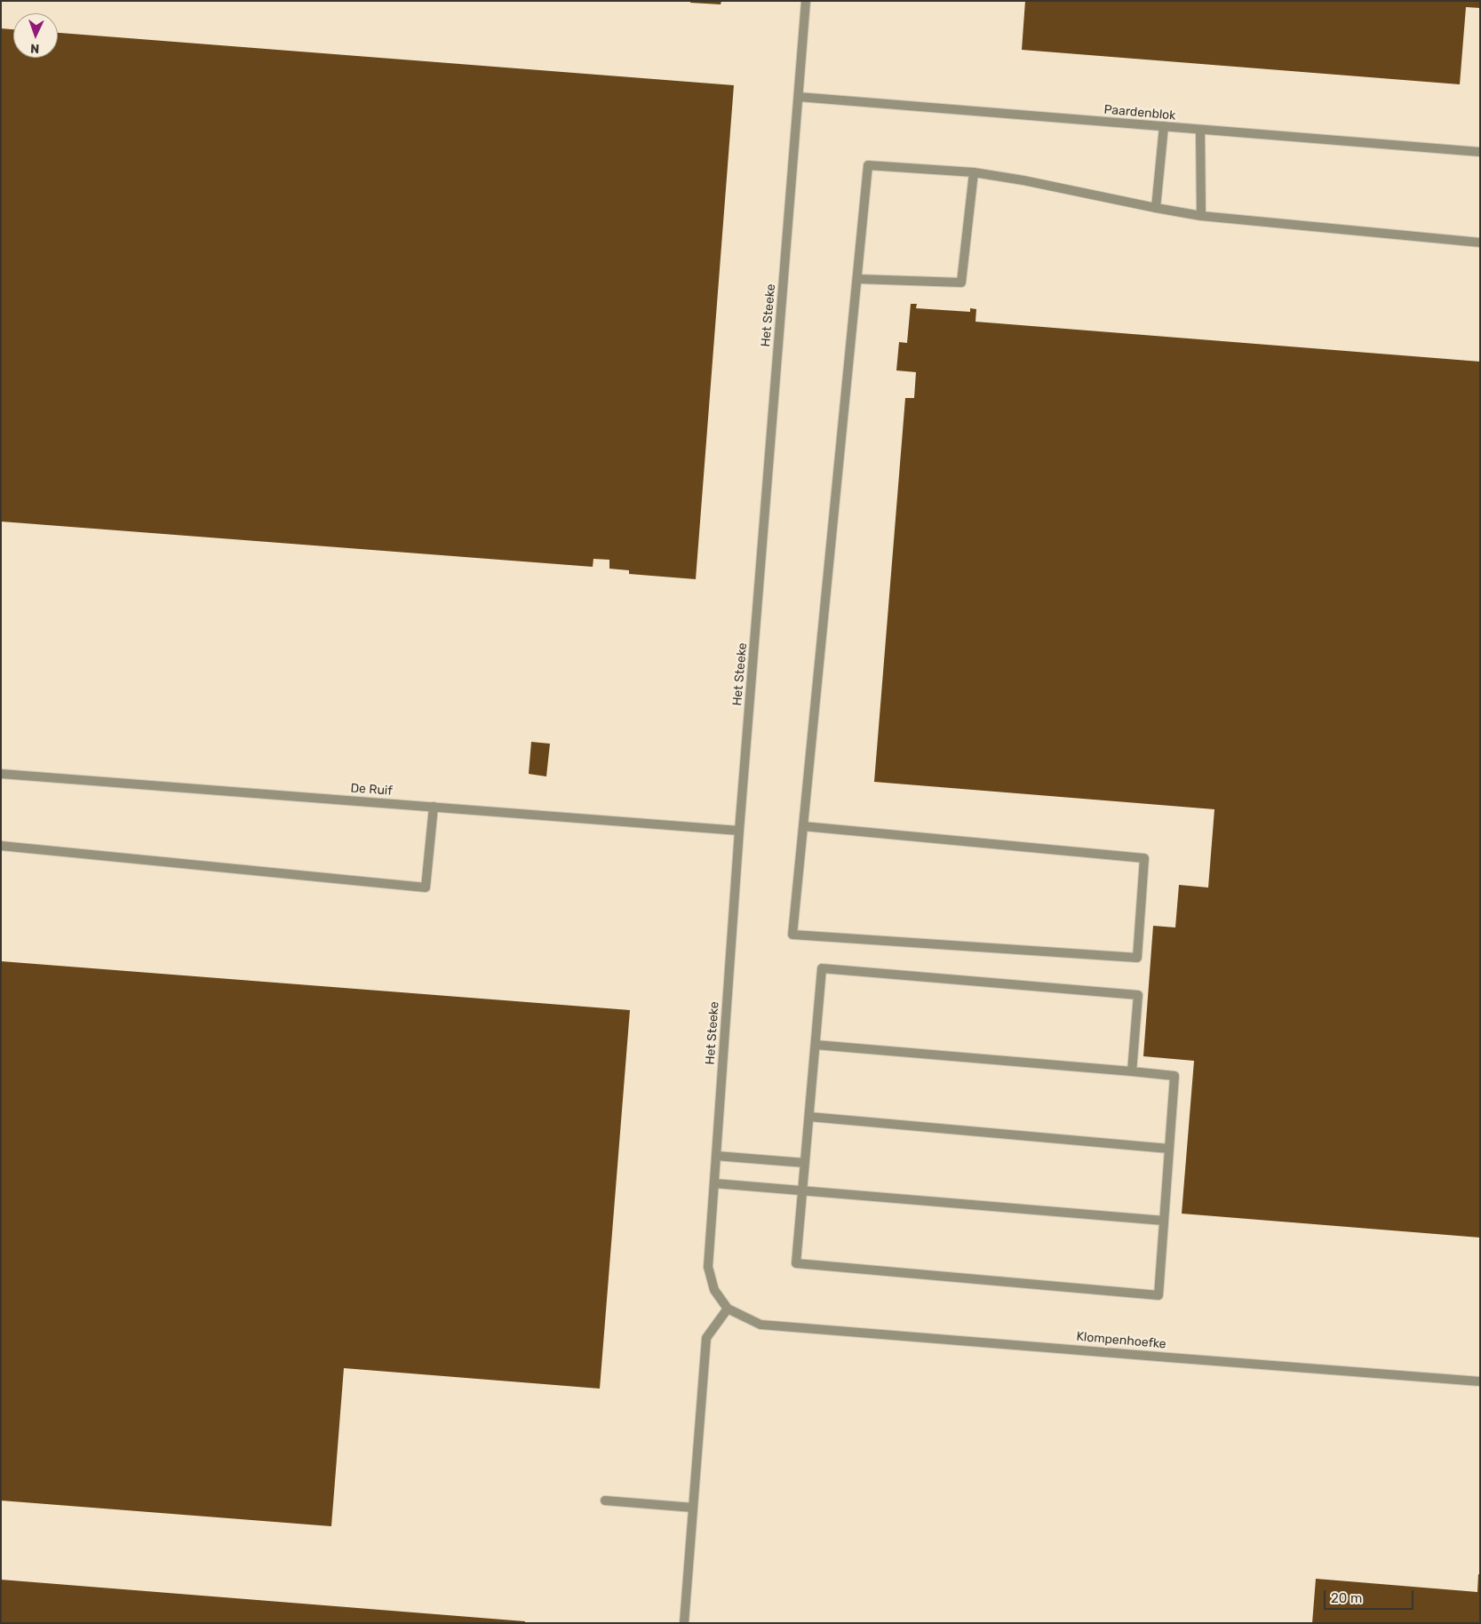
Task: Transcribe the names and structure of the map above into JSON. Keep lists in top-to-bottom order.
{
  "streets": {
    "street": [
      "Paardenblok",
      "Het Steeke",
      "De Ruif",
      "Klompenhoefke"
    ]
  },
  "crossings": [
    ["Paardenblok", "Het Steeke"],
    ["Het Steeke", "De Ruif"],
    ["Het Steeke", "Klompenhoefke"]
  ],
  "scale_bar": "20 m",
  "north": "bottom"
}
